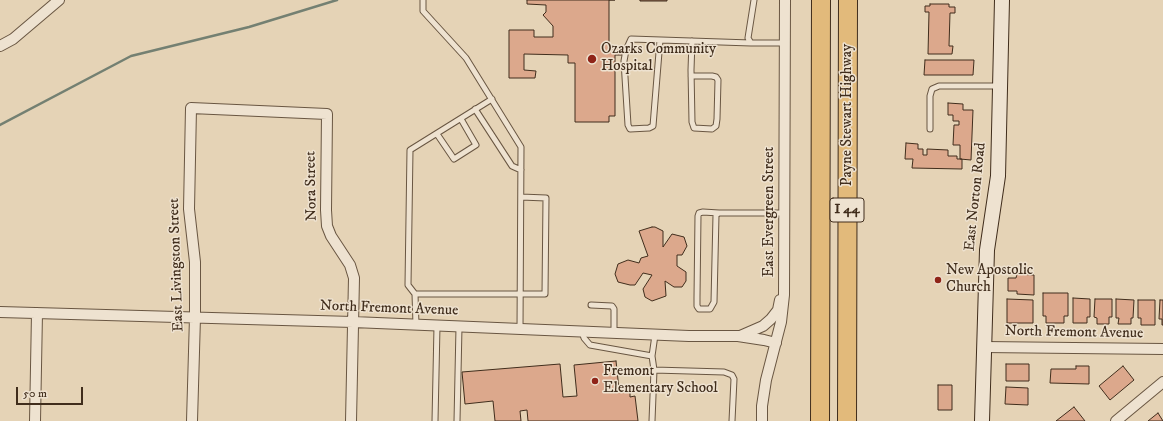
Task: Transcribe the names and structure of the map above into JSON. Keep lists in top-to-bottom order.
{
  "streets": {
    "highway": ["Payne Stewart Highway", "I 44"],
    "main road": ["East Norton Road"],
    "street": [
      "Nora Street",
      "East Evergreen Street",
      "East Livingston Street",
      "North Fremont Avenue"
    ]
  },
  "crossings": [
    ["Nora Street", "East Livingston Street"],
    ["Nora Street", "North Fremont Avenue"],
    ["East Norton Road", "North Fremont Avenue"],
    ["East Evergreen Street", "North Fremont Avenue"],
    ["East Livingston Street", "North Fremont Avenue"]
  ],
  "places": ["Ozarks Community Hospital", "New Apostolic Church", "Fremont Elementary School"],
  "scale_bar": "50 m"
}
